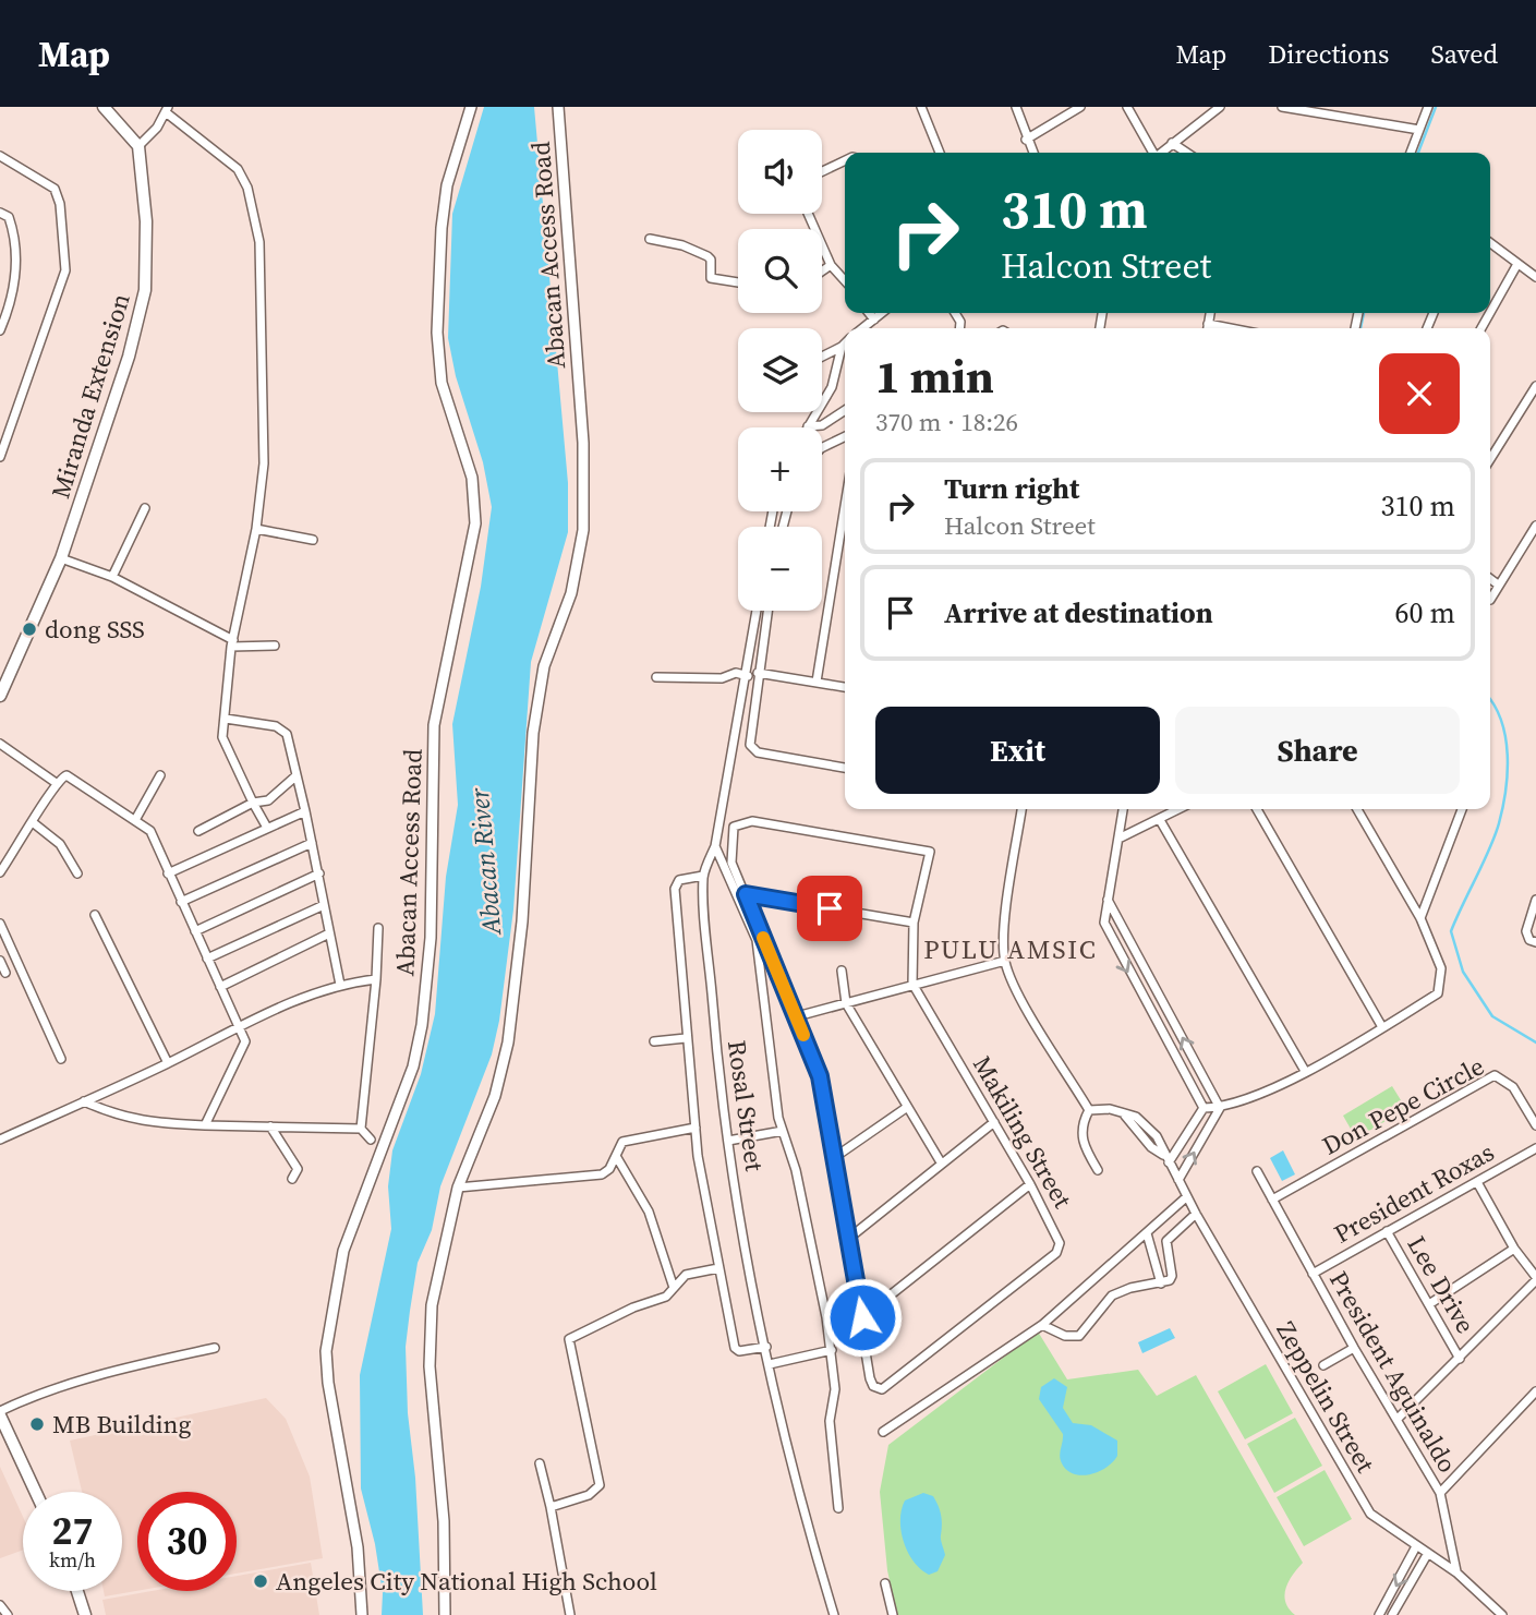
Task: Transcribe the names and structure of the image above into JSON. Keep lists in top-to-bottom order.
{
  "streets": {
    "main road": ["Miranda Extension"],
    "street": [
      "Abacan Access Road",
      "Rosal Street",
      "Don Pepe Circle",
      "Makiling Street",
      "President Roxas",
      "Lee Drive",
      "President Aguinaldo",
      "Zeppelin Street"
    ]
  },
  "crossings": [
    ["Don Pepe Circle", "President Aguinaldo"],
    ["President Roxas", "Lee Drive"],
    ["President Roxas", "President Aguinaldo"],
    ["President Aguinaldo", "Zeppelin Street"]
  ],
  "districts": ["PULU AMSIC"],
  "water": ["Abacan River"],
  "places": ["dong SSS", "MB Building", "Angeles City National High School"],
  "page": {
    "header": "Map",
    "nav": ["Map", "Directions", "Saved"],
    "map_buttons": ["+", "−"],
    "turn": ["310 m", "Halcon Street"],
    "heading": ["1 min", "370 m · 18:26"],
    "list": [
      {
        "name": "Turn right",
        "note": "Halcon Street",
        "value": "310 m"
      },
      {
        "name": "Arrive at destination",
        "value": "60 m"
      }
    ],
    "buttons": ["Exit", "Share"],
    "speed": "27 km/h",
    "limit": "30"
  }
}
